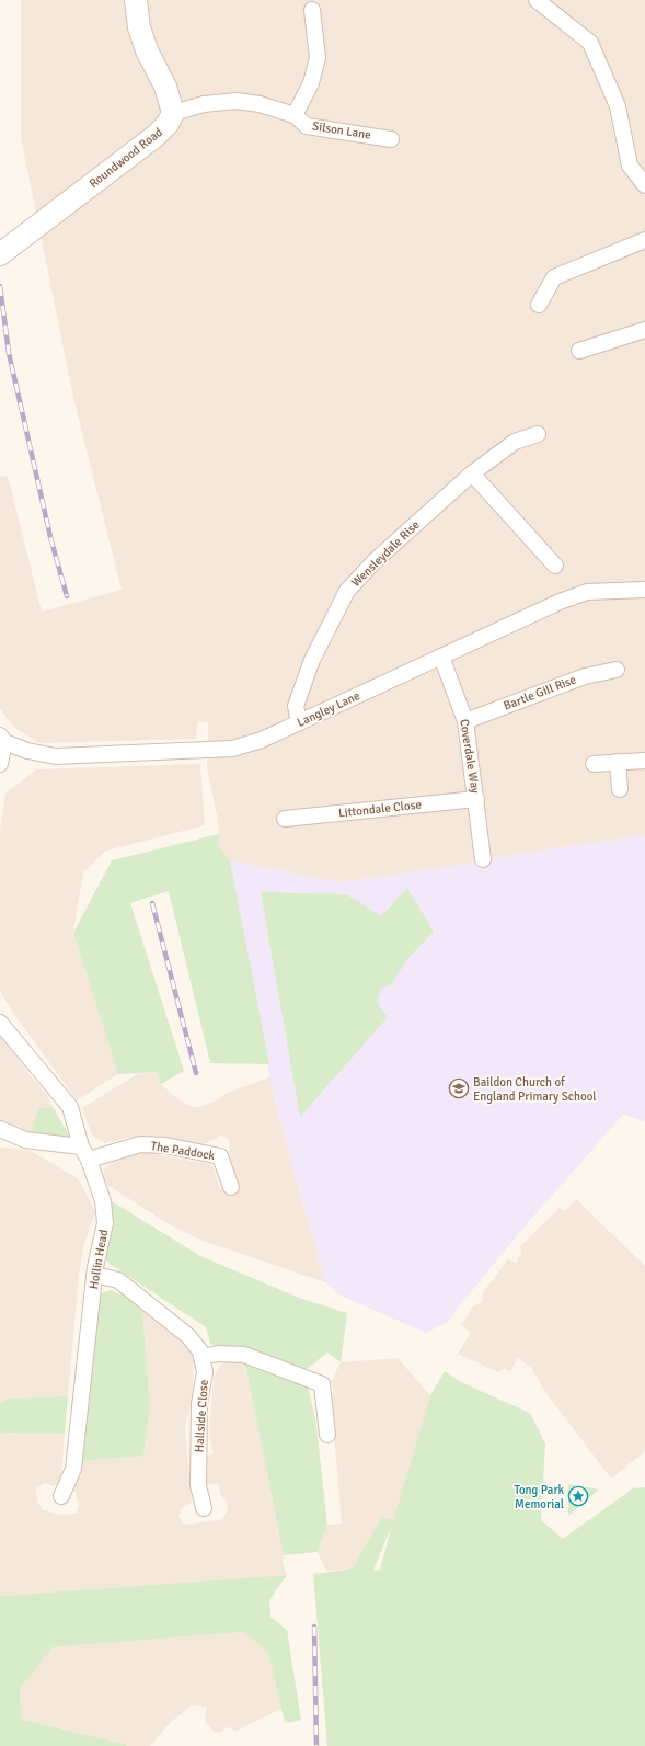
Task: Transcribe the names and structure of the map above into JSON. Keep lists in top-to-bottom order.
{
  "streets": {
    "street": [
      "Silson Lane",
      "Roundwood Road",
      "Wensleydale Rise",
      "Bartle Gill Rise",
      "Langley Lane",
      "Coverdale Way",
      "Littondale Close",
      "The Paddock",
      "Hollin Head",
      "Hallside Close"
    ]
  },
  "crossings": [
    ["Silson Lane", "Roundwood Road"],
    ["Wensleydale Rise", "Langley Lane"],
    ["Bartle Gill Rise", "Coverdale Way"],
    ["Langley Lane", "Coverdale Way"],
    ["Coverdale Way", "Littondale Close"],
    ["The Paddock", "Hollin Head"],
    ["Hollin Head", "Hallside Close"]
  ],
  "places": {
    "school or university": ["Baildon Church of England Primary School"],
    "place": ["Tong Park Memorial"]
  }
}
